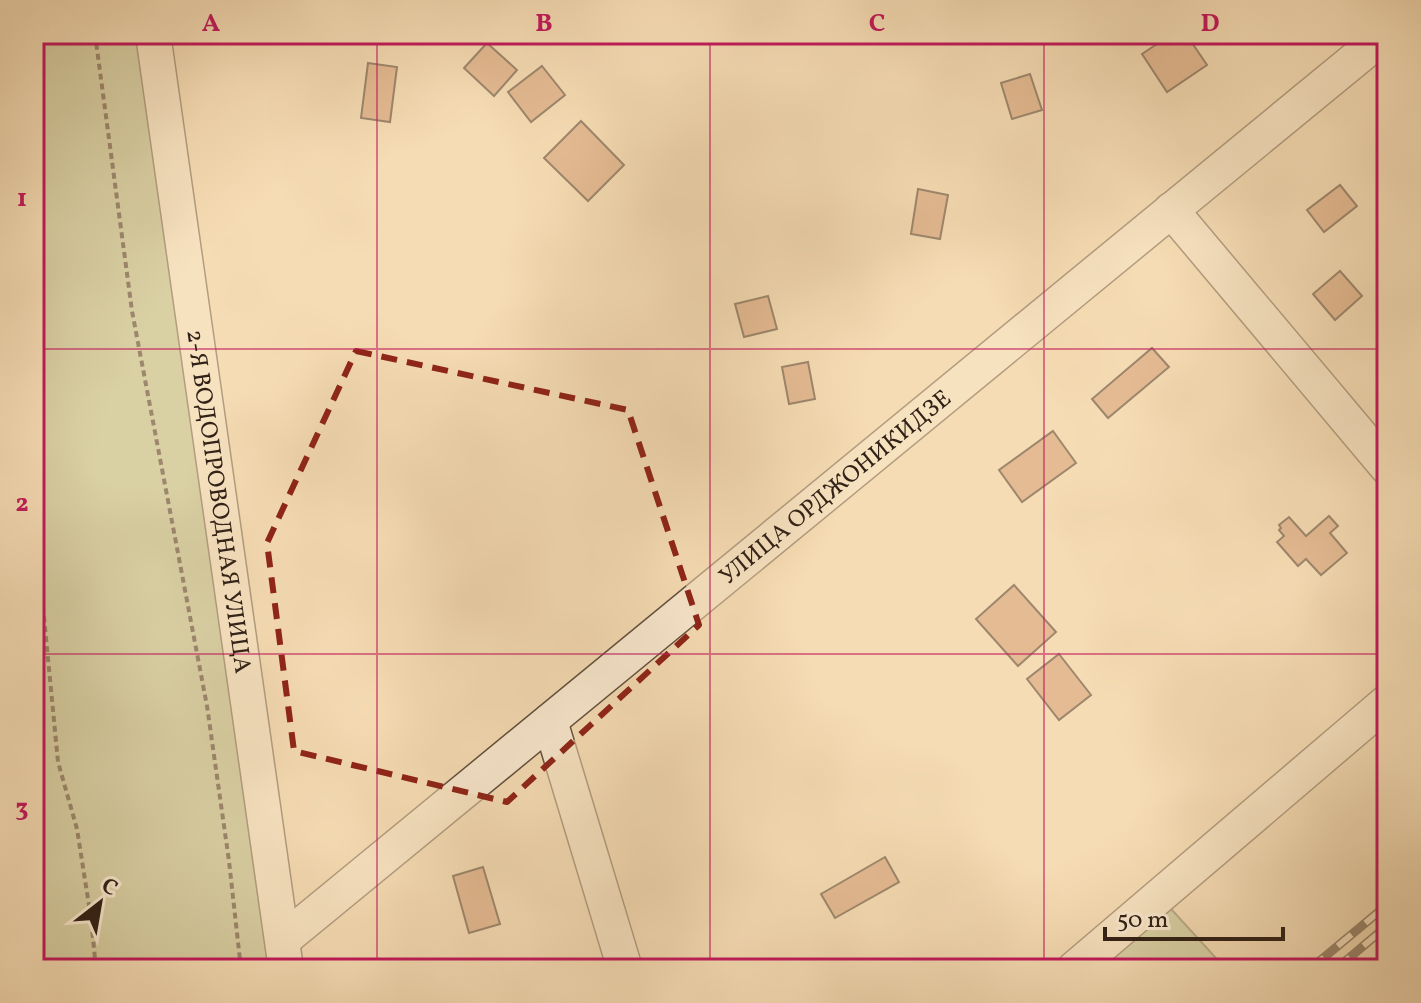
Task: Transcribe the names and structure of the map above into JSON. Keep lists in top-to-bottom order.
{
  "streets": {
    "street": ["УЛИЦА ОРДЖОНИКИДЗЕ", "2-Я ВОДОПРОВОДНАЯ УЛИЦА"]
  },
  "crossings": [
    ["УЛИЦА ОРДЖОНИКИДЗЕ", "2-Я ВОДОПРОВОДНАЯ УЛИЦА"]
  ],
  "scale_bar": "50 m",
  "north": "top right",
  "grid": {
    "columns": [
      "A",
      "B",
      "C",
      "D"
    ],
    "rows": ["1", "2", "3"]
  }
}
